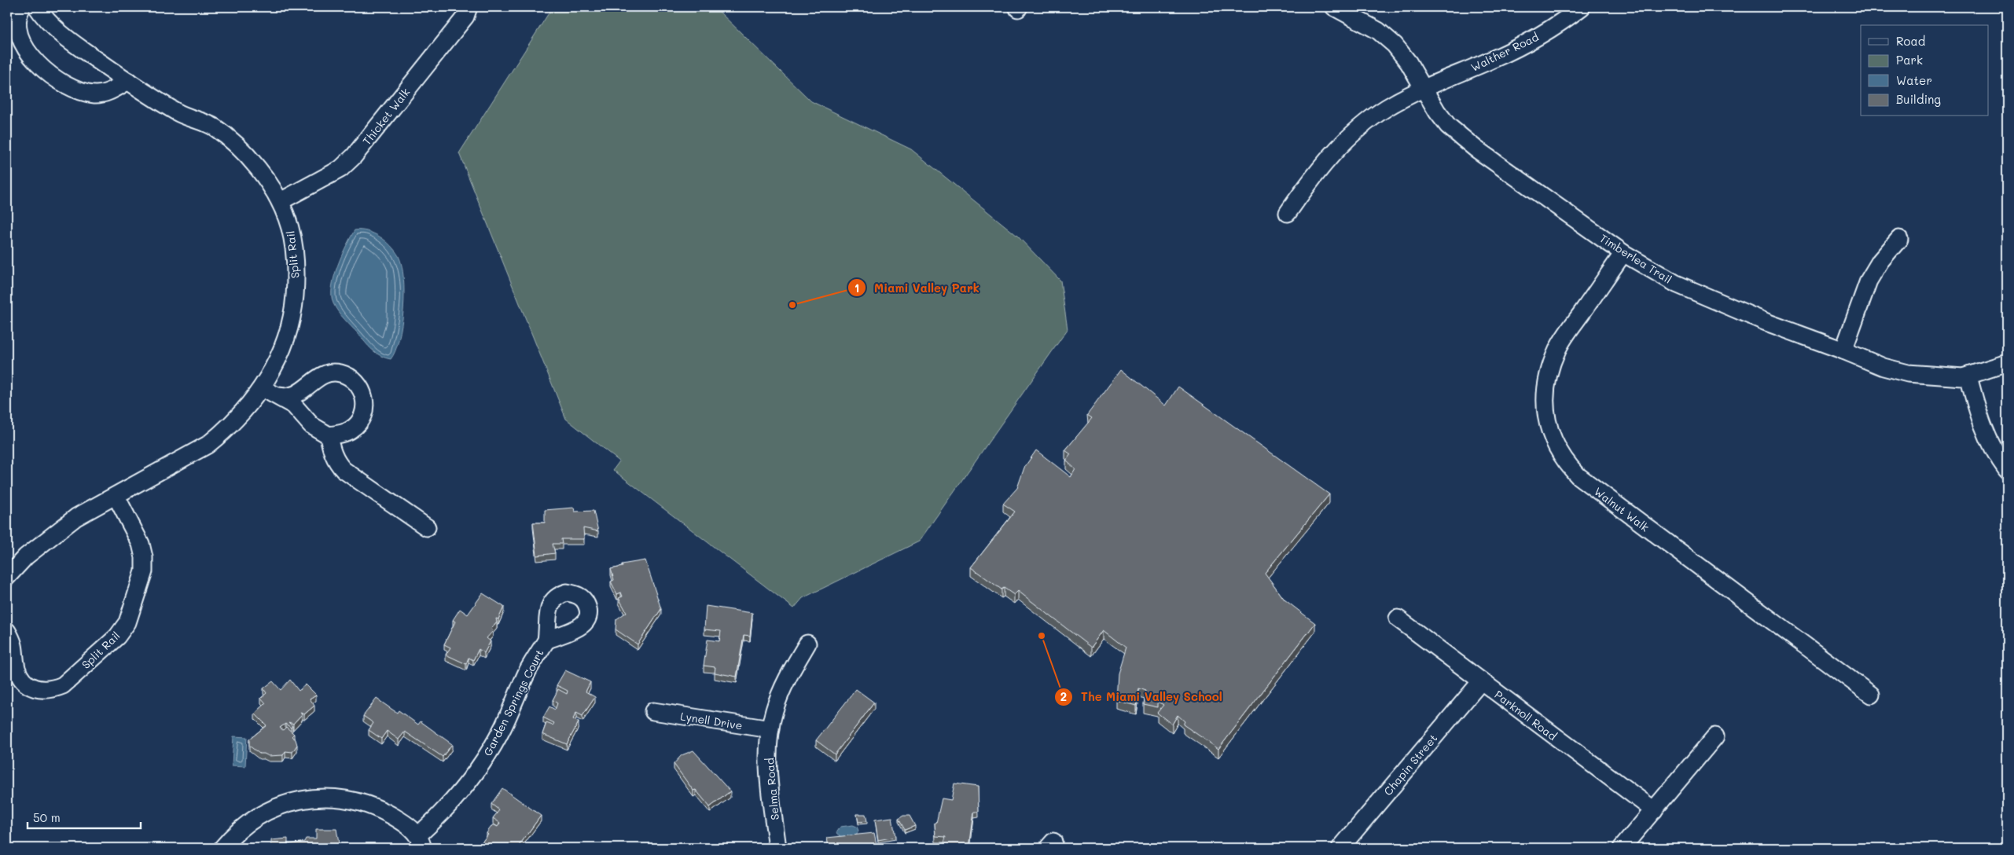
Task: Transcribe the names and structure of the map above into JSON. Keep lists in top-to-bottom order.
{
  "streets": {
    "street": [
      "Walther Road",
      "Thicket Walk",
      "Split Rail",
      "Timberlea Trail",
      "Walnut Walk",
      "Garden Springs Court",
      "Parknoll Road",
      "Lynell Drive",
      "Chapin Street",
      "Selma Road"
    ]
  },
  "crossings": [
    ["Walther Road", "Timberlea Trail"],
    ["Thicket Walk", "Split Rail"],
    ["Timberlea Trail", "Walnut Walk"],
    ["Parknoll Road", "Chapin Street"],
    ["Lynell Drive", "Selma Road"]
  ],
  "places": ["Miami Valley Park", "The Miami Valley School"],
  "legend": [
    "Road",
    "Park",
    "Water",
    "Building"
  ],
  "scale_bar": "50 m"
}
